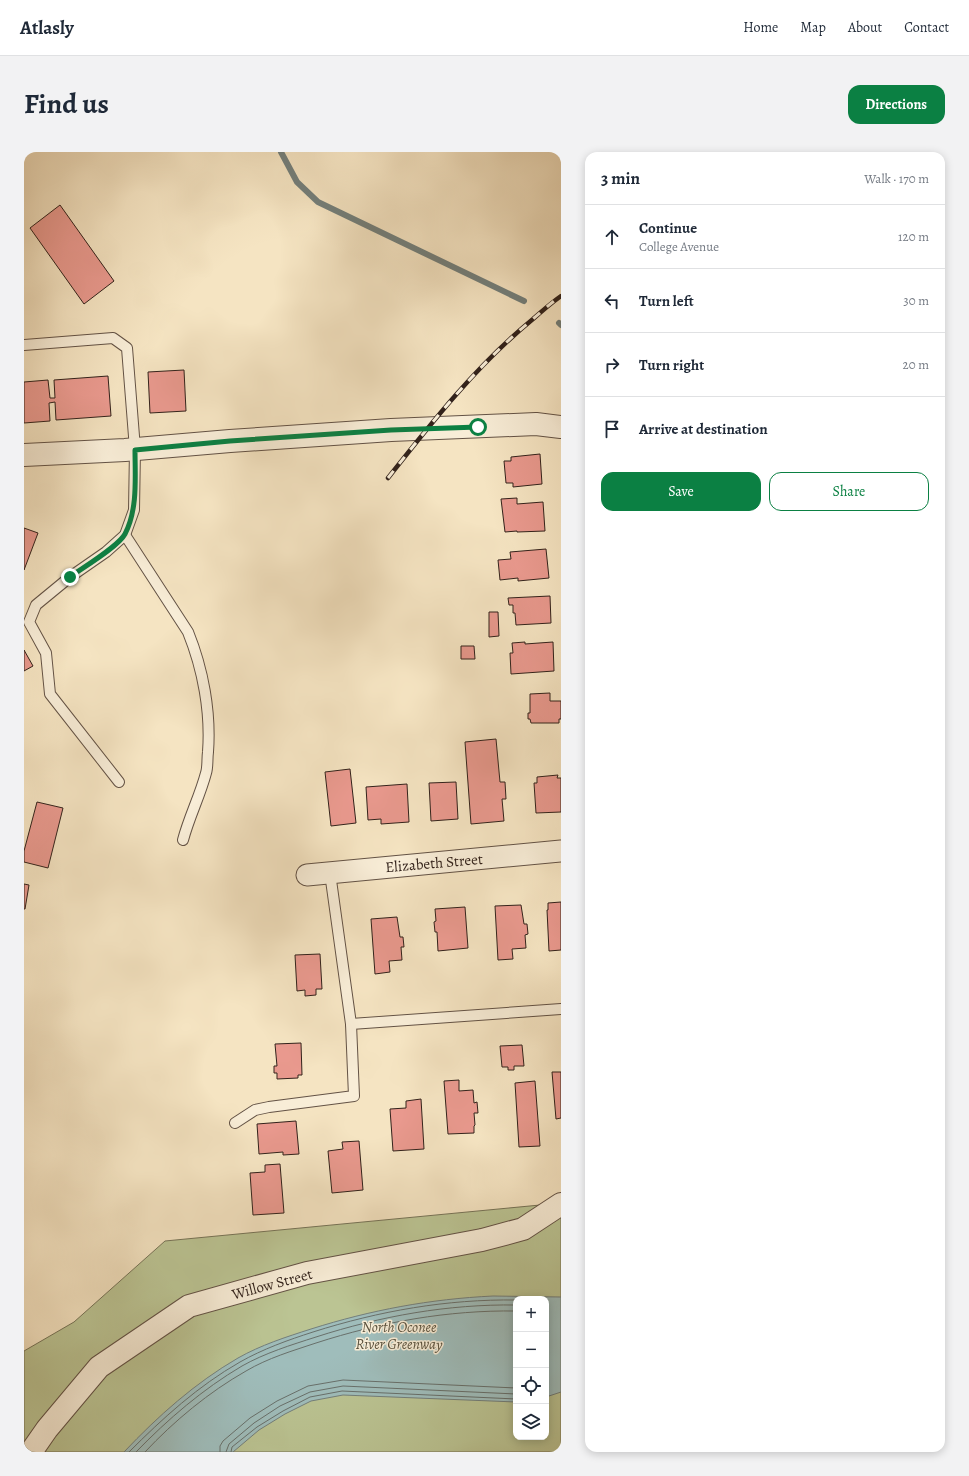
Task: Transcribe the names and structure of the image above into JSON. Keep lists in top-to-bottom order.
{
  "streets": {
    "street": ["Elizabeth Street", "Willow Street"]
  },
  "parks": ["North Oconee River Greenway"],
  "page": {
    "header": "Atlasly",
    "nav": [
      "Home",
      "Map",
      "About",
      "Contact"
    ],
    "title": "Find us",
    "buttons": [
      "Directions",
      ["Save", "Share"]
    ],
    "heading": ["3 min", "Walk · 170 m"],
    "list": [
      ["Continue", "College Avenue", "120 m"],
      ["Turn left", "30 m"],
      ["Turn right", "20 m"],
      "Arrive at destination"
    ],
    "map_buttons": ["+", "−"]
  }
}
